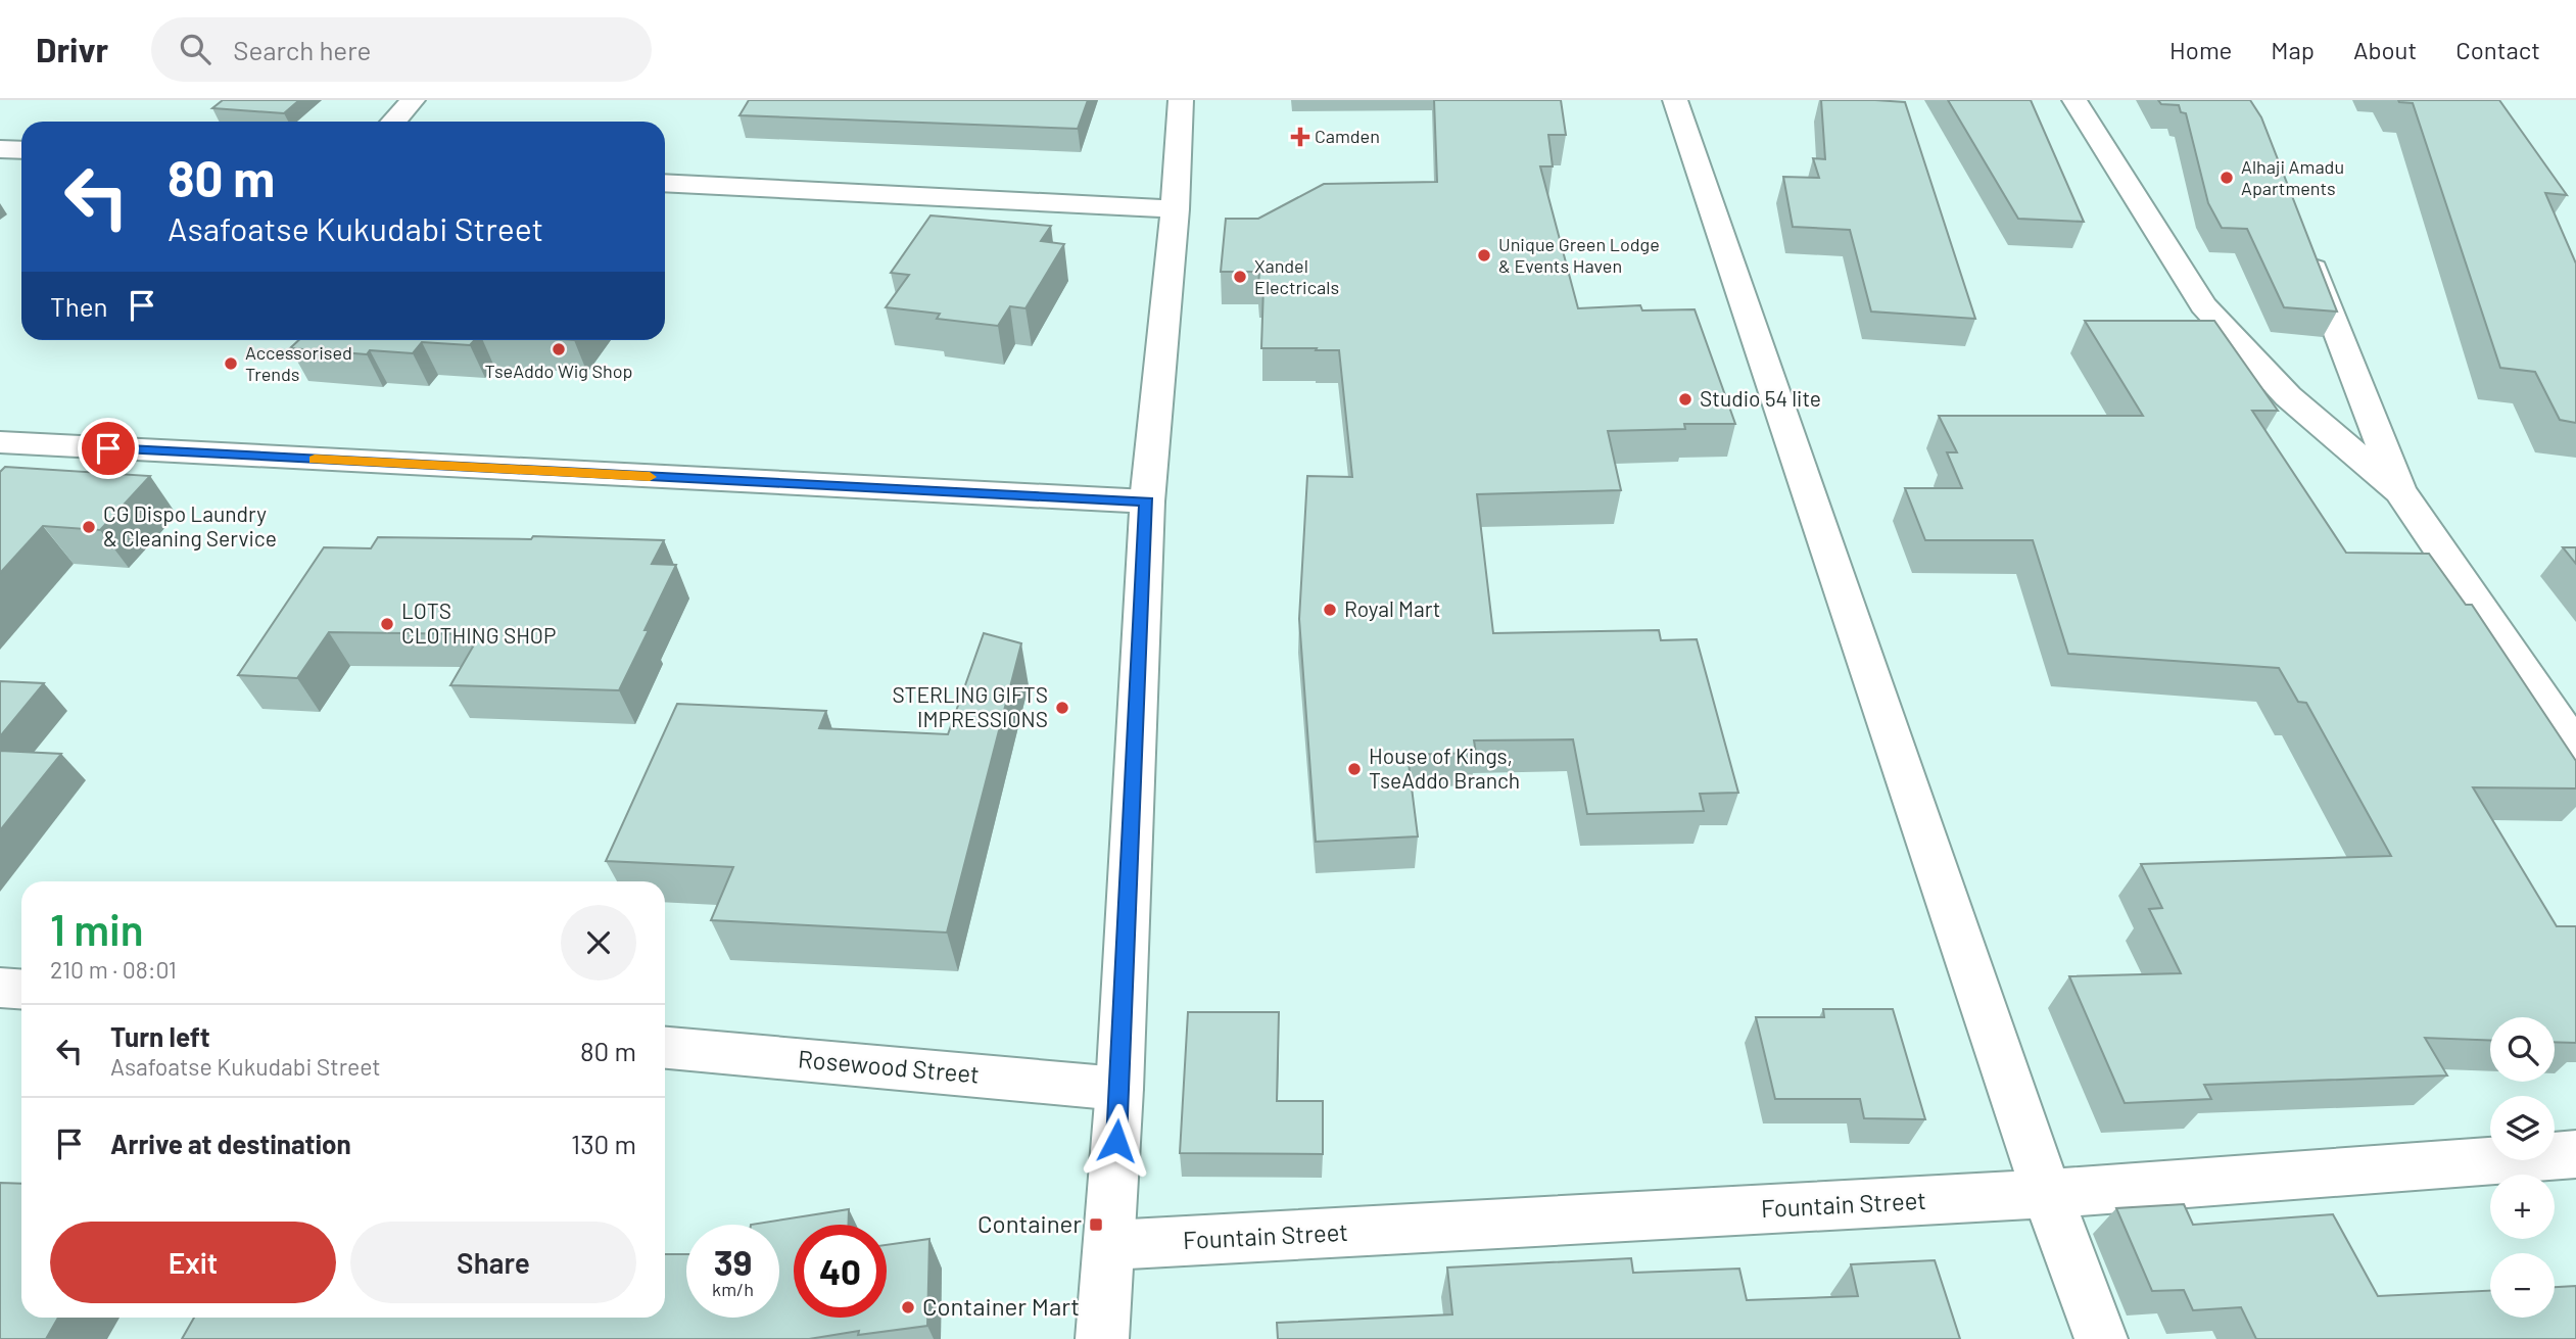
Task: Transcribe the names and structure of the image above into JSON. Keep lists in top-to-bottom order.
{
  "streets": {
    "street": ["Rosewood Street", "Fountain Street"]
  },
  "places": {
    "health": ["Camden"],
    "other": [
      "Alhaji Amadu Apartments",
      "Unique Green Lodge & Events Haven",
      "Xandel Electricals",
      "TseAddo Wig Shop",
      "Accessorised Trends",
      "Studio 54 lite",
      "CG Dispo Laundry & Cleaning Service",
      "Royal Mart",
      "LOTS CLOTHING SHOP",
      "STERLING GIFTS IMPRESSIONS",
      "House of Kings, TseAddo Branch",
      "Container Mart"
    ],
    "transit": ["Container"]
  },
  "page": {
    "header": "Drivr",
    "search": "Search here",
    "nav": [
      "Home",
      "Map",
      "About",
      "Contact"
    ],
    "turn": ["80 m", "Asafoatse Kukudabi Street"],
    "then": "Then",
    "heading": ["1 min", "210 m · 08:01"],
    "list": [
      {
        "name": "Turn left",
        "note": "Asafoatse Kukudabi Street",
        "value": "80 m"
      },
      {
        "name": "Arrive at destination",
        "value": "130 m"
      }
    ],
    "map_buttons": ["+", "−"],
    "buttons": ["Exit", "Share"],
    "speed": "39 km/h",
    "limit": "40"
  }
}
